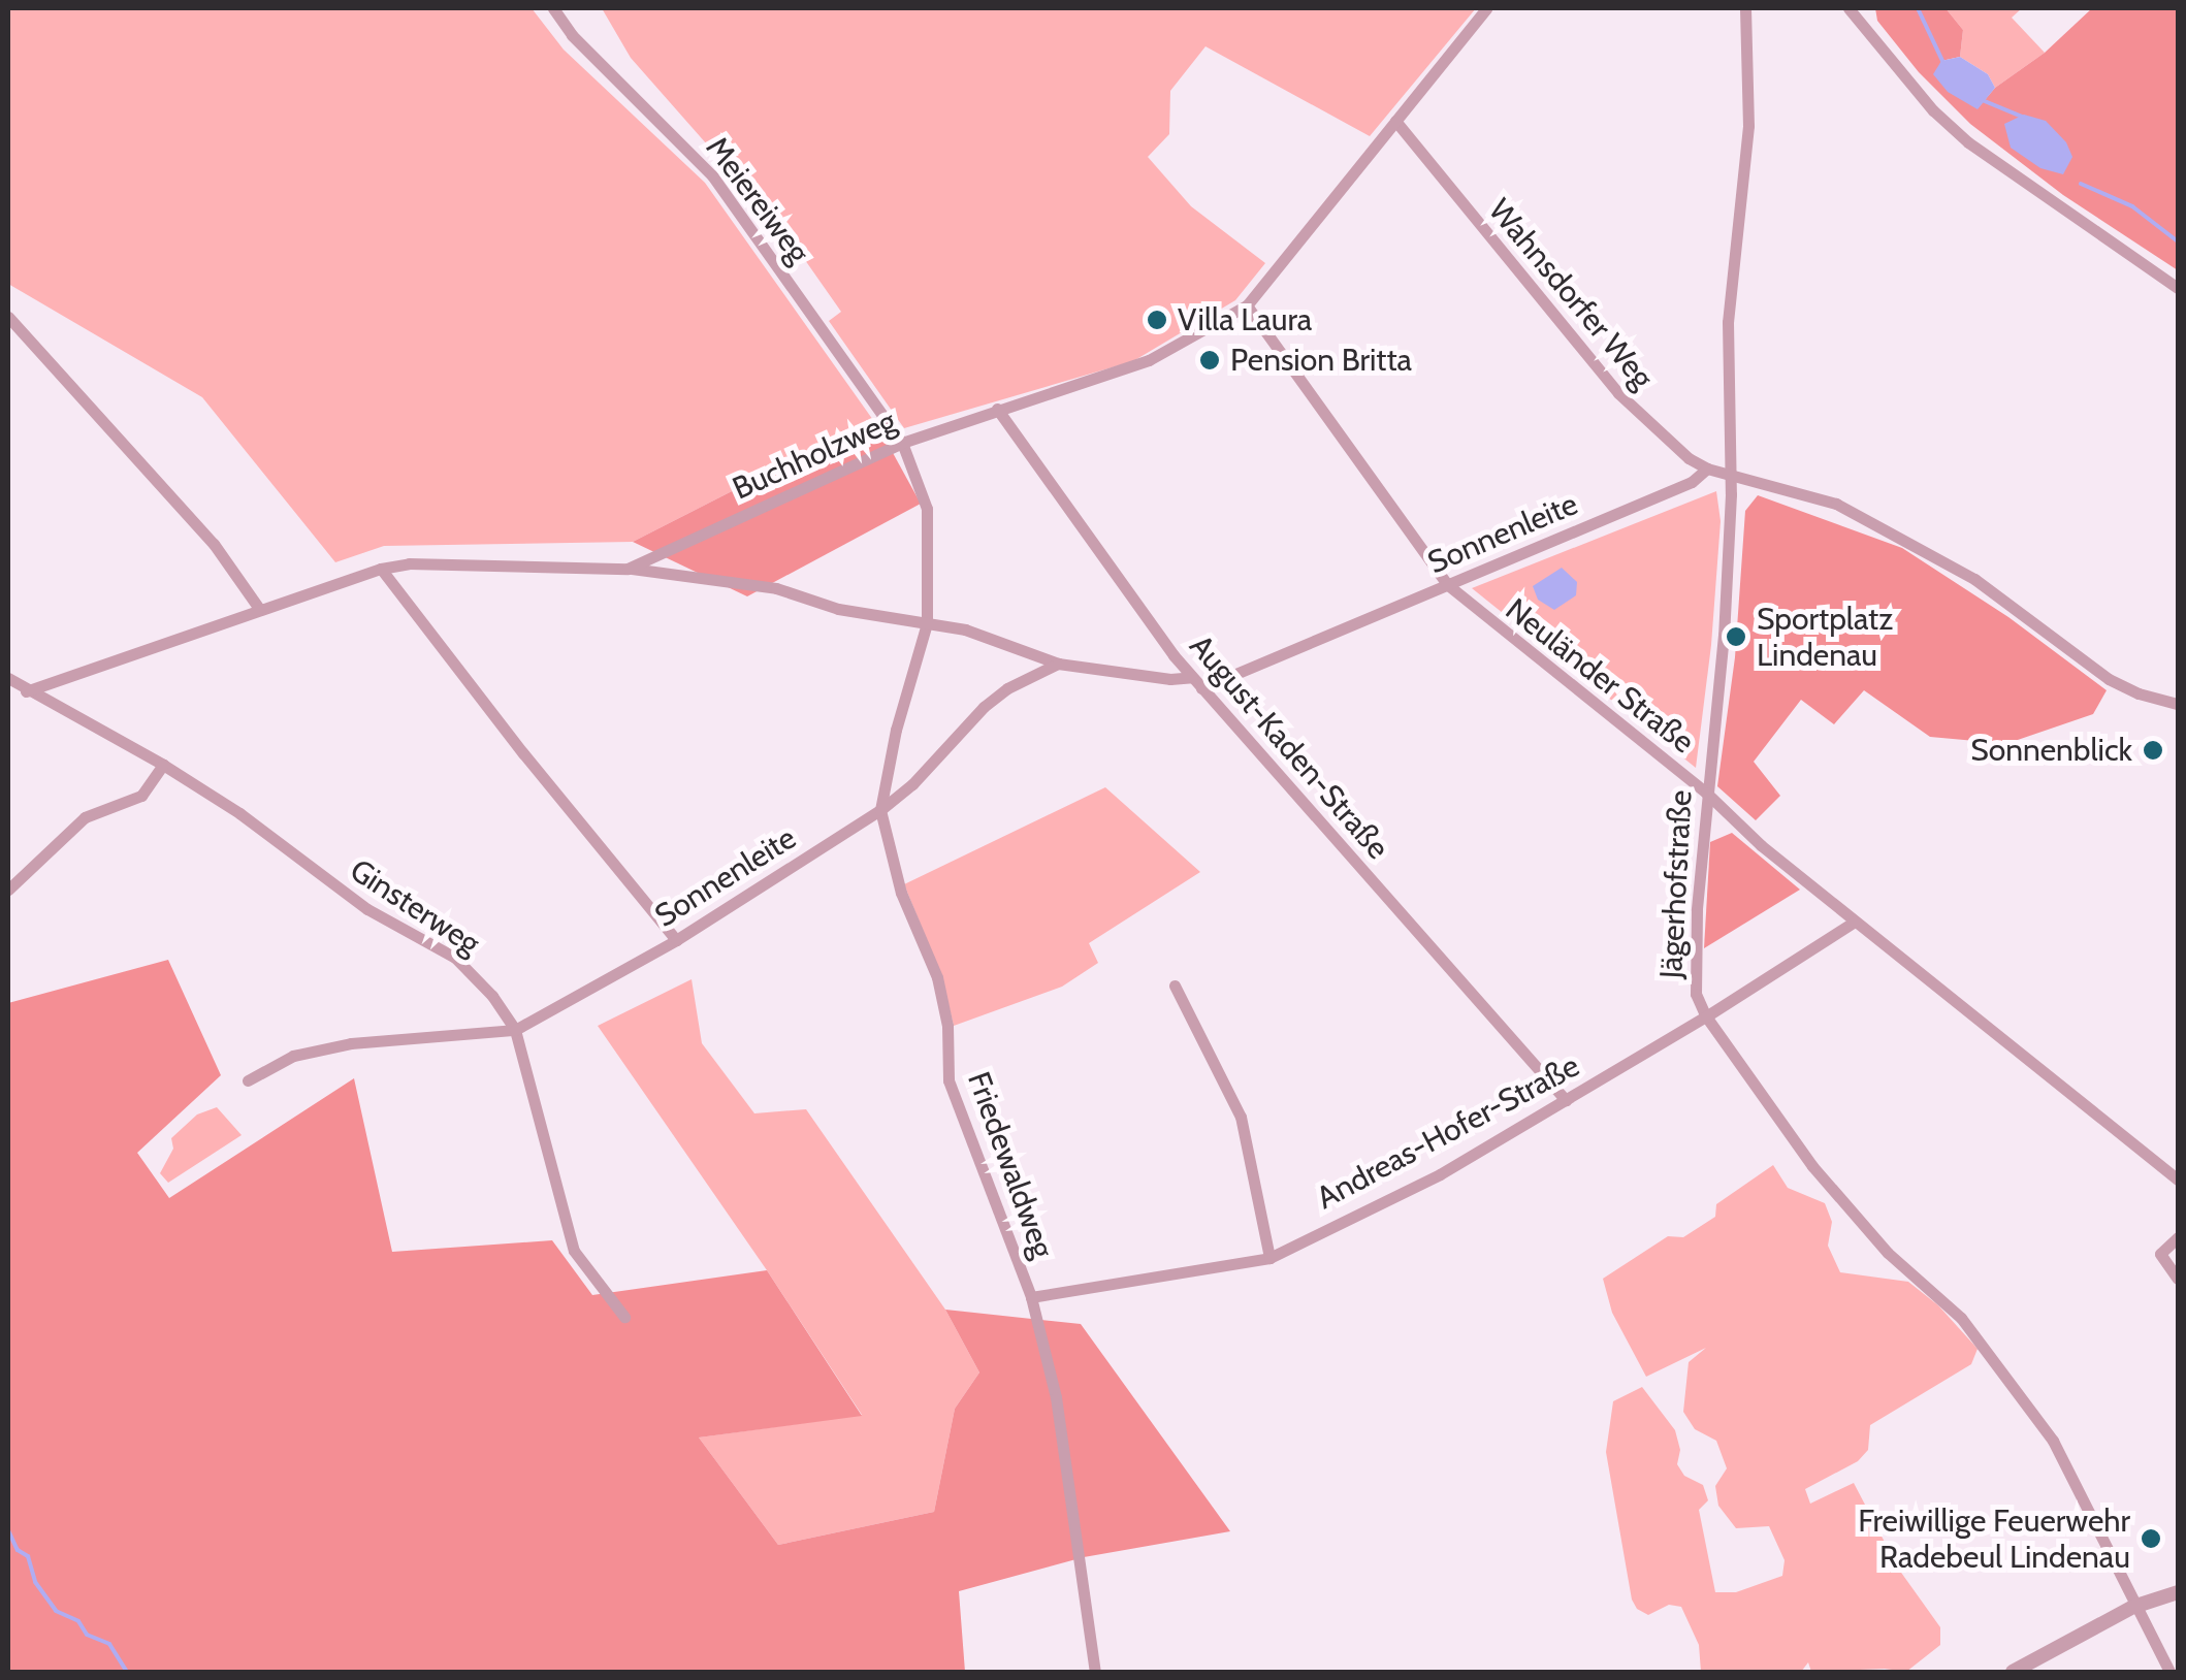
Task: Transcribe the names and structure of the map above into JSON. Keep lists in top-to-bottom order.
{
  "streets": {
    "street": [
      "Meiereiweg",
      "Wahnsdorfer Weg",
      "Buchholzweg",
      "Sonnenleite",
      "Neuländer Straße",
      "August-Kaden-Straße",
      "Jägerhofstraße",
      "Ginsterweg",
      "Andreas-Hofer-Straße",
      "Friedewaldweg"
    ]
  },
  "crossings": [
    ["Meiereiweg", "Buchholzweg"],
    ["Meiereiweg", "Friedewaldweg"],
    ["Wahnsdorfer Weg", "Buchholzweg"],
    ["Wahnsdorfer Weg", "Sonnenleite"],
    ["Wahnsdorfer Weg", "Jägerhofstraße"],
    ["Buchholzweg", "Neuländer Straße"],
    ["Buchholzweg", "August-Kaden-Straße"],
    ["Buchholzweg", "Ginsterweg"],
    ["Buchholzweg", "Friedewaldweg"],
    ["Sonnenleite", "Neuländer Straße"],
    ["Sonnenleite", "August-Kaden-Straße"],
    ["Sonnenleite", "Ginsterweg"],
    ["Sonnenleite", "Friedewaldweg"],
    ["Neuländer Straße", "Jägerhofstraße"],
    ["Neuländer Straße", "Andreas-Hofer-Straße"],
    ["August-Kaden-Straße", "Andreas-Hofer-Straße"],
    ["Jägerhofstraße", "Andreas-Hofer-Straße"],
    ["Andreas-Hofer-Straße", "Friedewaldweg"]
  ],
  "places": [
    "Villa Laura",
    "Pension Britta",
    "Sportplatz Lindenau",
    "Sonnenblick",
    "Freiwillige Feuerwehr Radebeul Lindenau"
  ]
}
